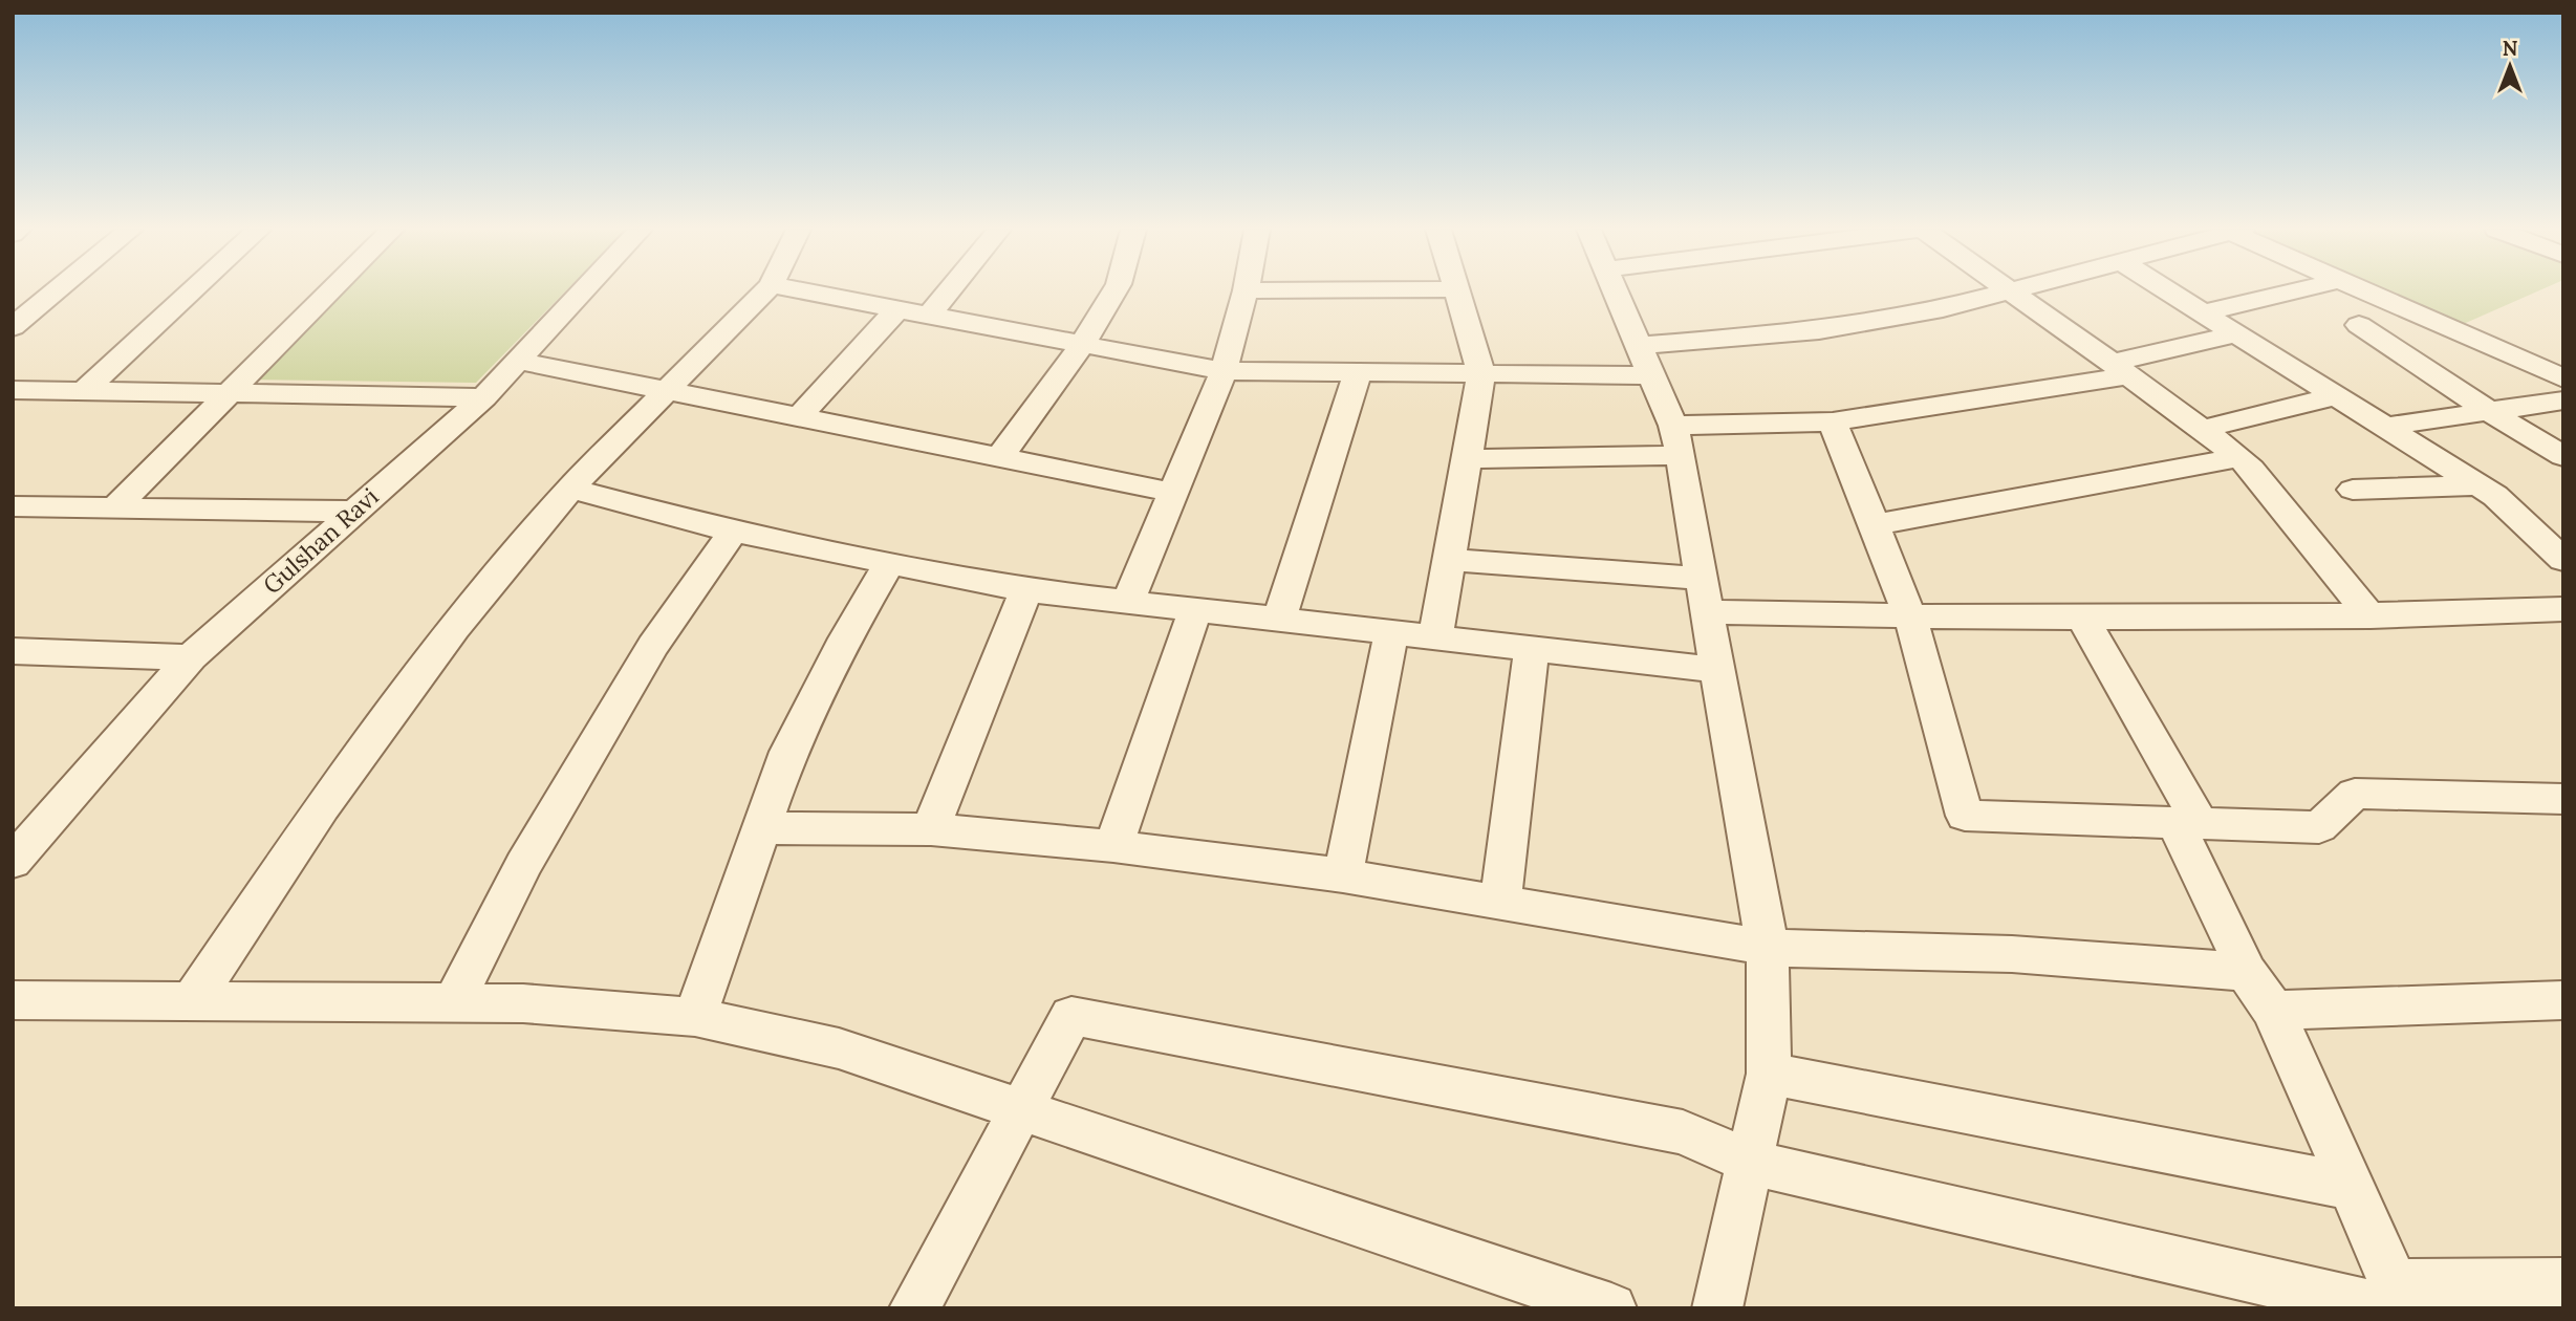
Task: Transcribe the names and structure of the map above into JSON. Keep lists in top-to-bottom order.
{
  "streets": {
    "street": ["Gulshan Ravi"]
  },
  "north": "top"
}
